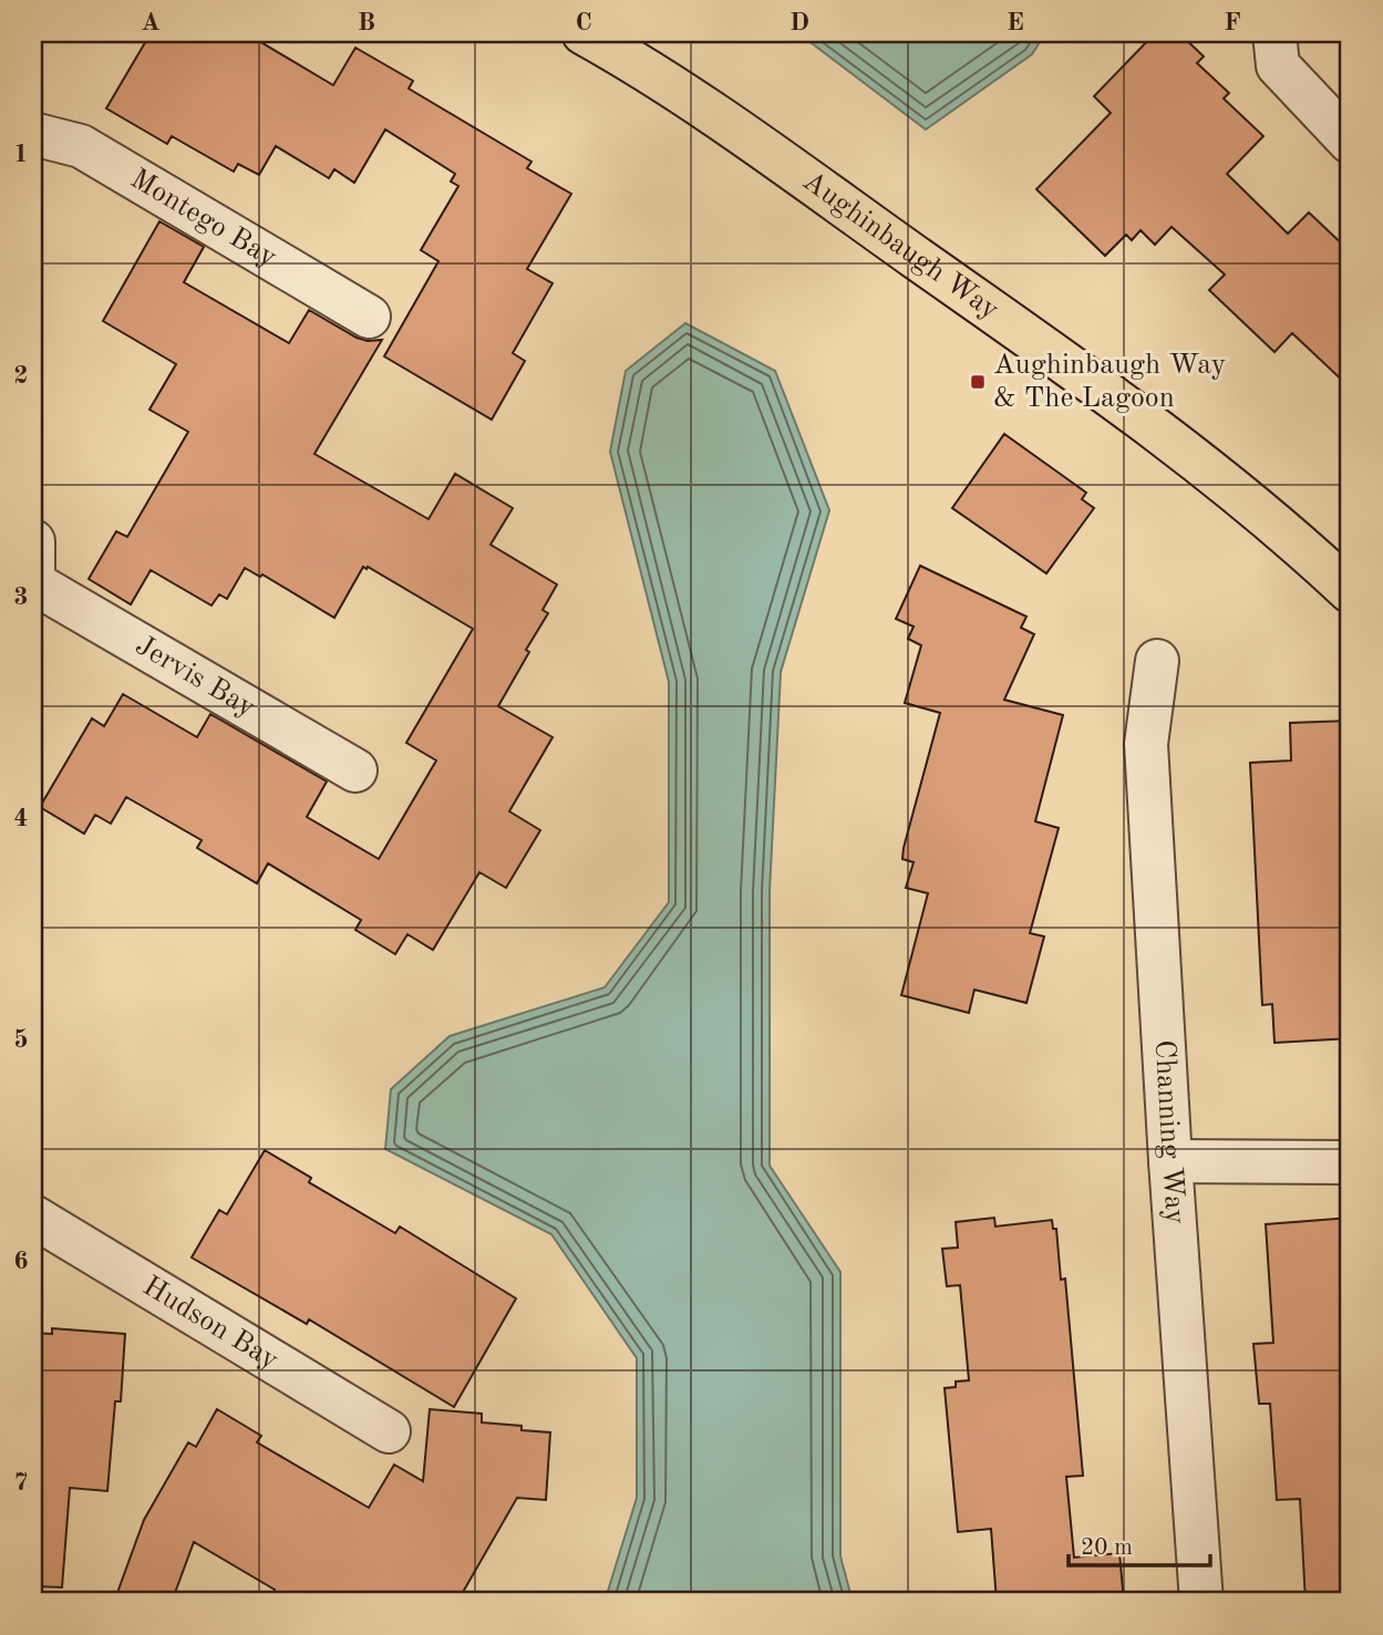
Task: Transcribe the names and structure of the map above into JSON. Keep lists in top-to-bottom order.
{
  "streets": {
    "main road": ["Aughinbaugh Way"],
    "street": [
      "Montego Bay",
      "Jervis Bay",
      "Channing Way",
      "Hudson Bay"
    ]
  },
  "places": {
    "transit": ["Aughinbaugh Way & The Lagoon"]
  },
  "scale_bar": "20 m",
  "grid": {
    "columns": [
      "A",
      "B",
      "C",
      "D",
      "E",
      "F"
    ],
    "rows": [
      "1",
      "2",
      "3",
      "4",
      "5",
      "6",
      "7"
    ]
  }
}
